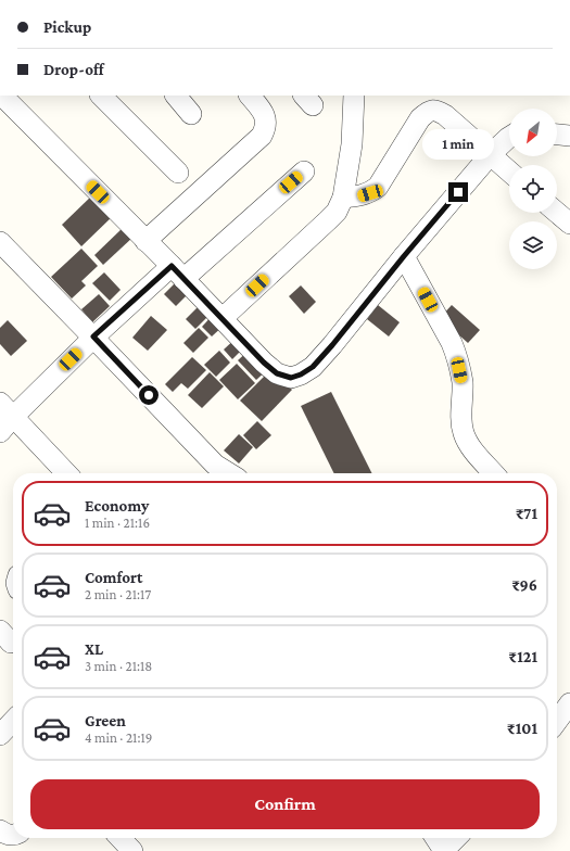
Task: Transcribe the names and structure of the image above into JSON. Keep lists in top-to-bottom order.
{
  "north": "bottom left",
  "page": {
    "banner": ["Pickup", "Drop-off"],
    "bubble": "1 min",
    "list": [
      {
        "name": "Economy",
        "note": "1 min · 21:16",
        "value": "₹71"
      },
      {
        "name": "Comfort",
        "note": "2 min · 21:17",
        "value": "₹96"
      },
      {
        "name": "XL",
        "note": "3 min · 21:18",
        "value": "₹121"
      },
      {
        "name": "Green",
        "note": "4 min · 21:19",
        "value": "₹101"
      }
    ],
    "buttons": "Confirm"
  }
}
